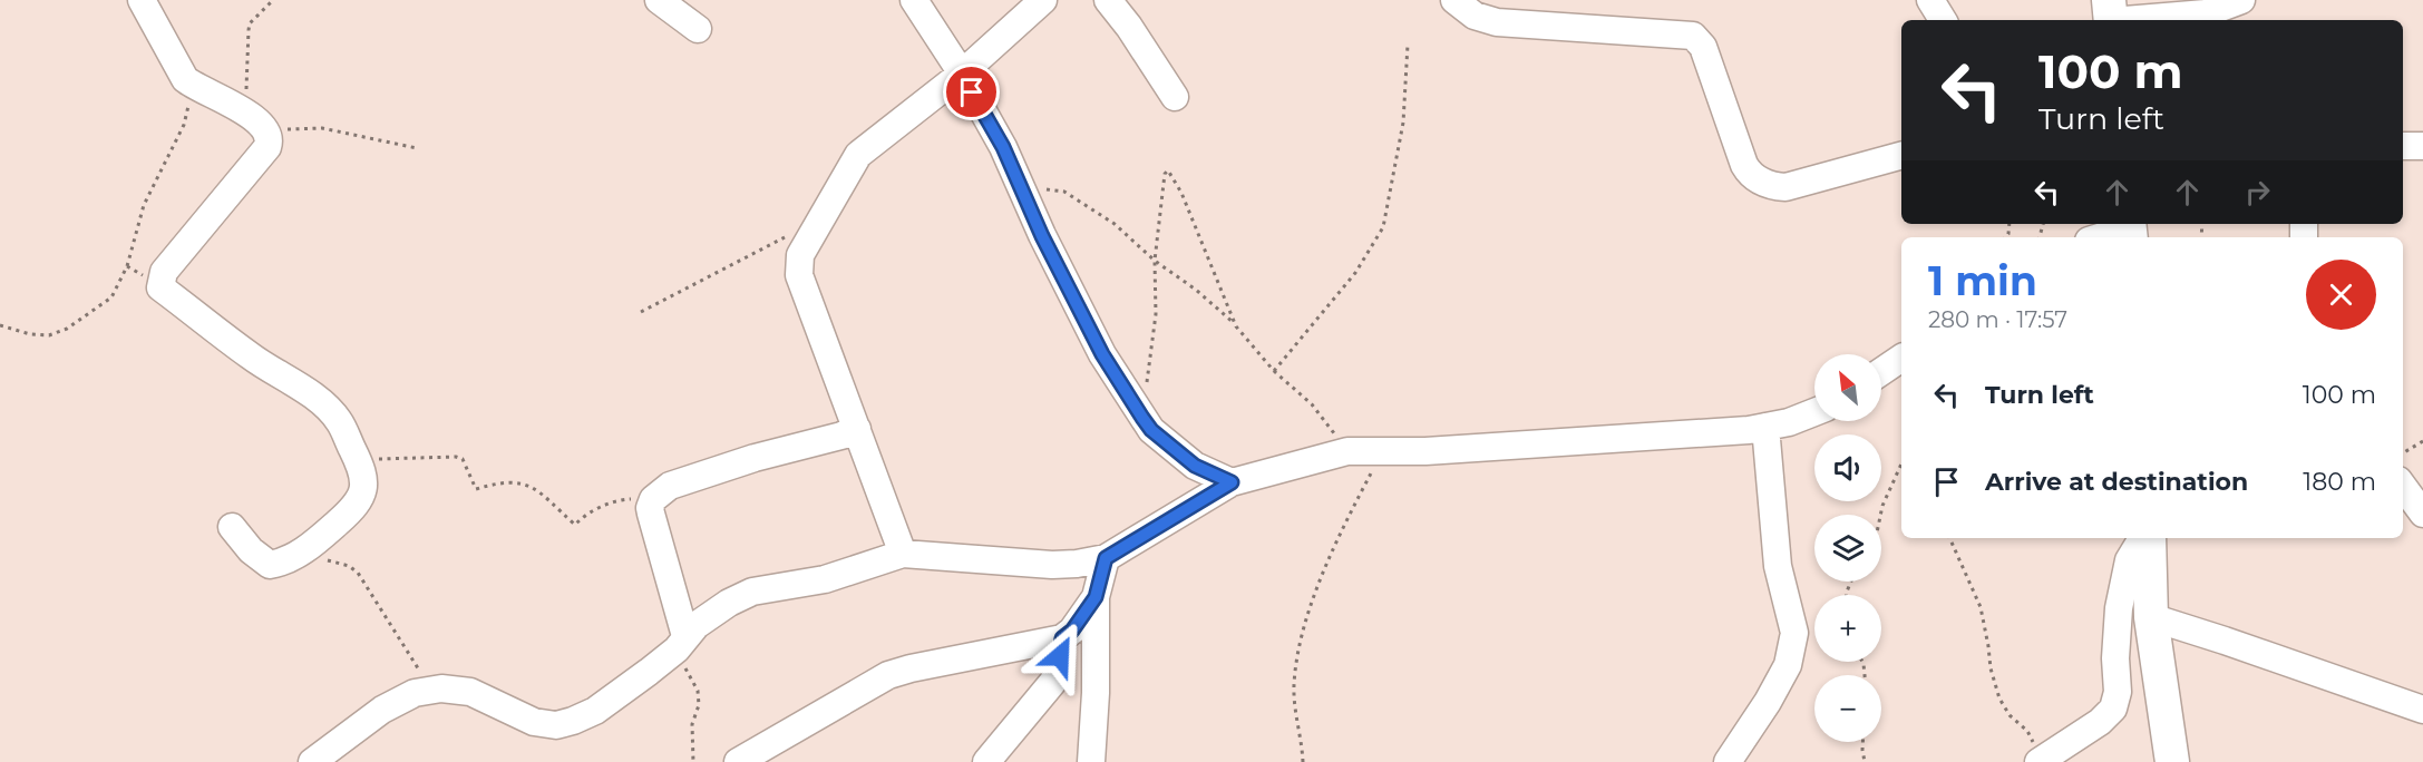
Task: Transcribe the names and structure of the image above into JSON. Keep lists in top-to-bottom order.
{
  "north": "top left",
  "page": {
    "turn": ["100 m", "Turn left"],
    "heading": ["1 min", "280 m · 17:57"],
    "list": [
      {
        "name": "Turn left",
        "value": "100 m"
      },
      {
        "name": "Arrive at destination",
        "value": "180 m"
      }
    ],
    "map_buttons": ["+", "−"]
  }
}
